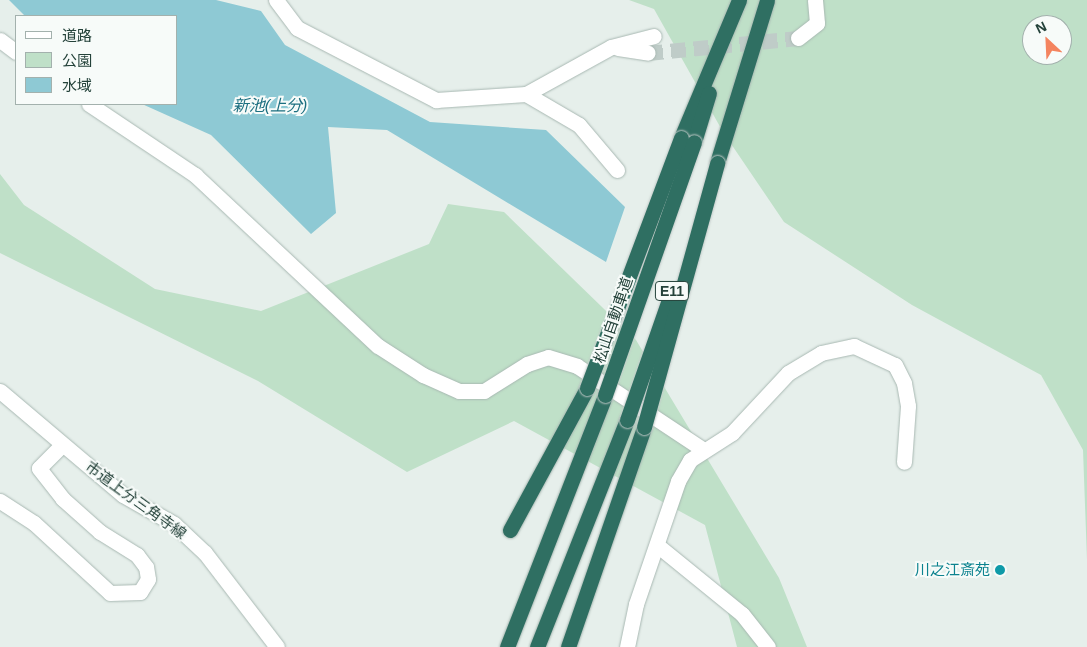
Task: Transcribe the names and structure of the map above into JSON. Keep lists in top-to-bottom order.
{
  "streets": {
    "highway": ["E11", "松山自動車道"],
    "street": ["市道上分三角寺線"]
  },
  "water": ["新池(上分)"],
  "places": ["川之江斎苑"],
  "legend": ["道路", "公園", "水域"],
  "north": "top left"
}
